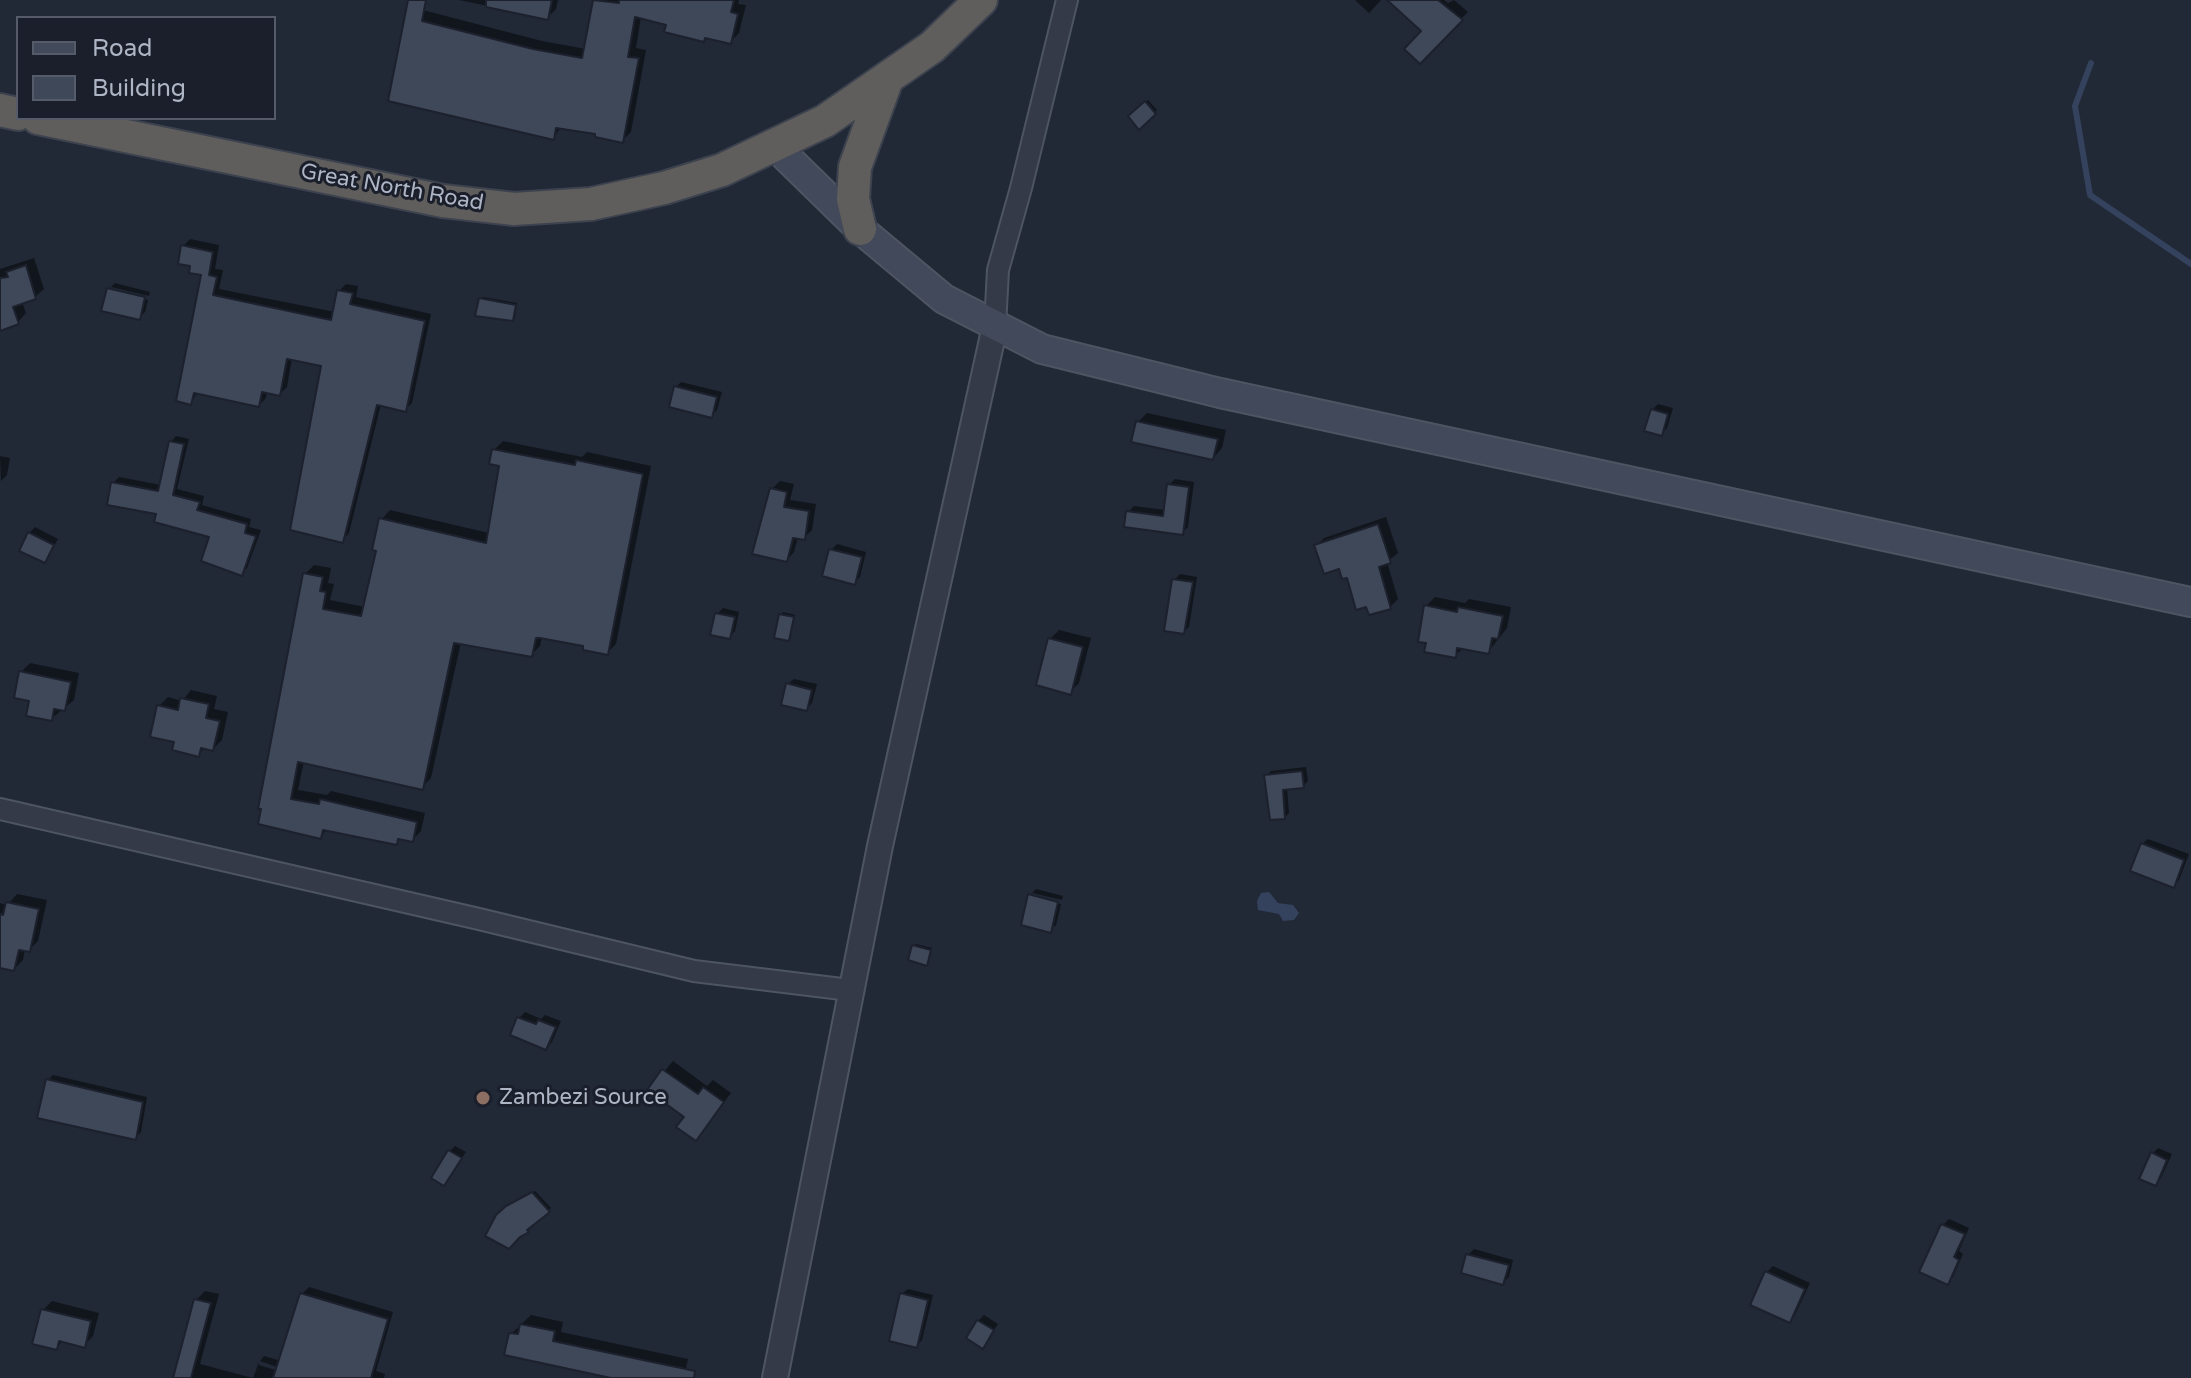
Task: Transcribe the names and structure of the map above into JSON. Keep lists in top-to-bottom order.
{
  "streets": {
    "highway": ["Great North Road"]
  },
  "places": ["Zambezi Source"],
  "legend": ["Road", "Building"]
}
